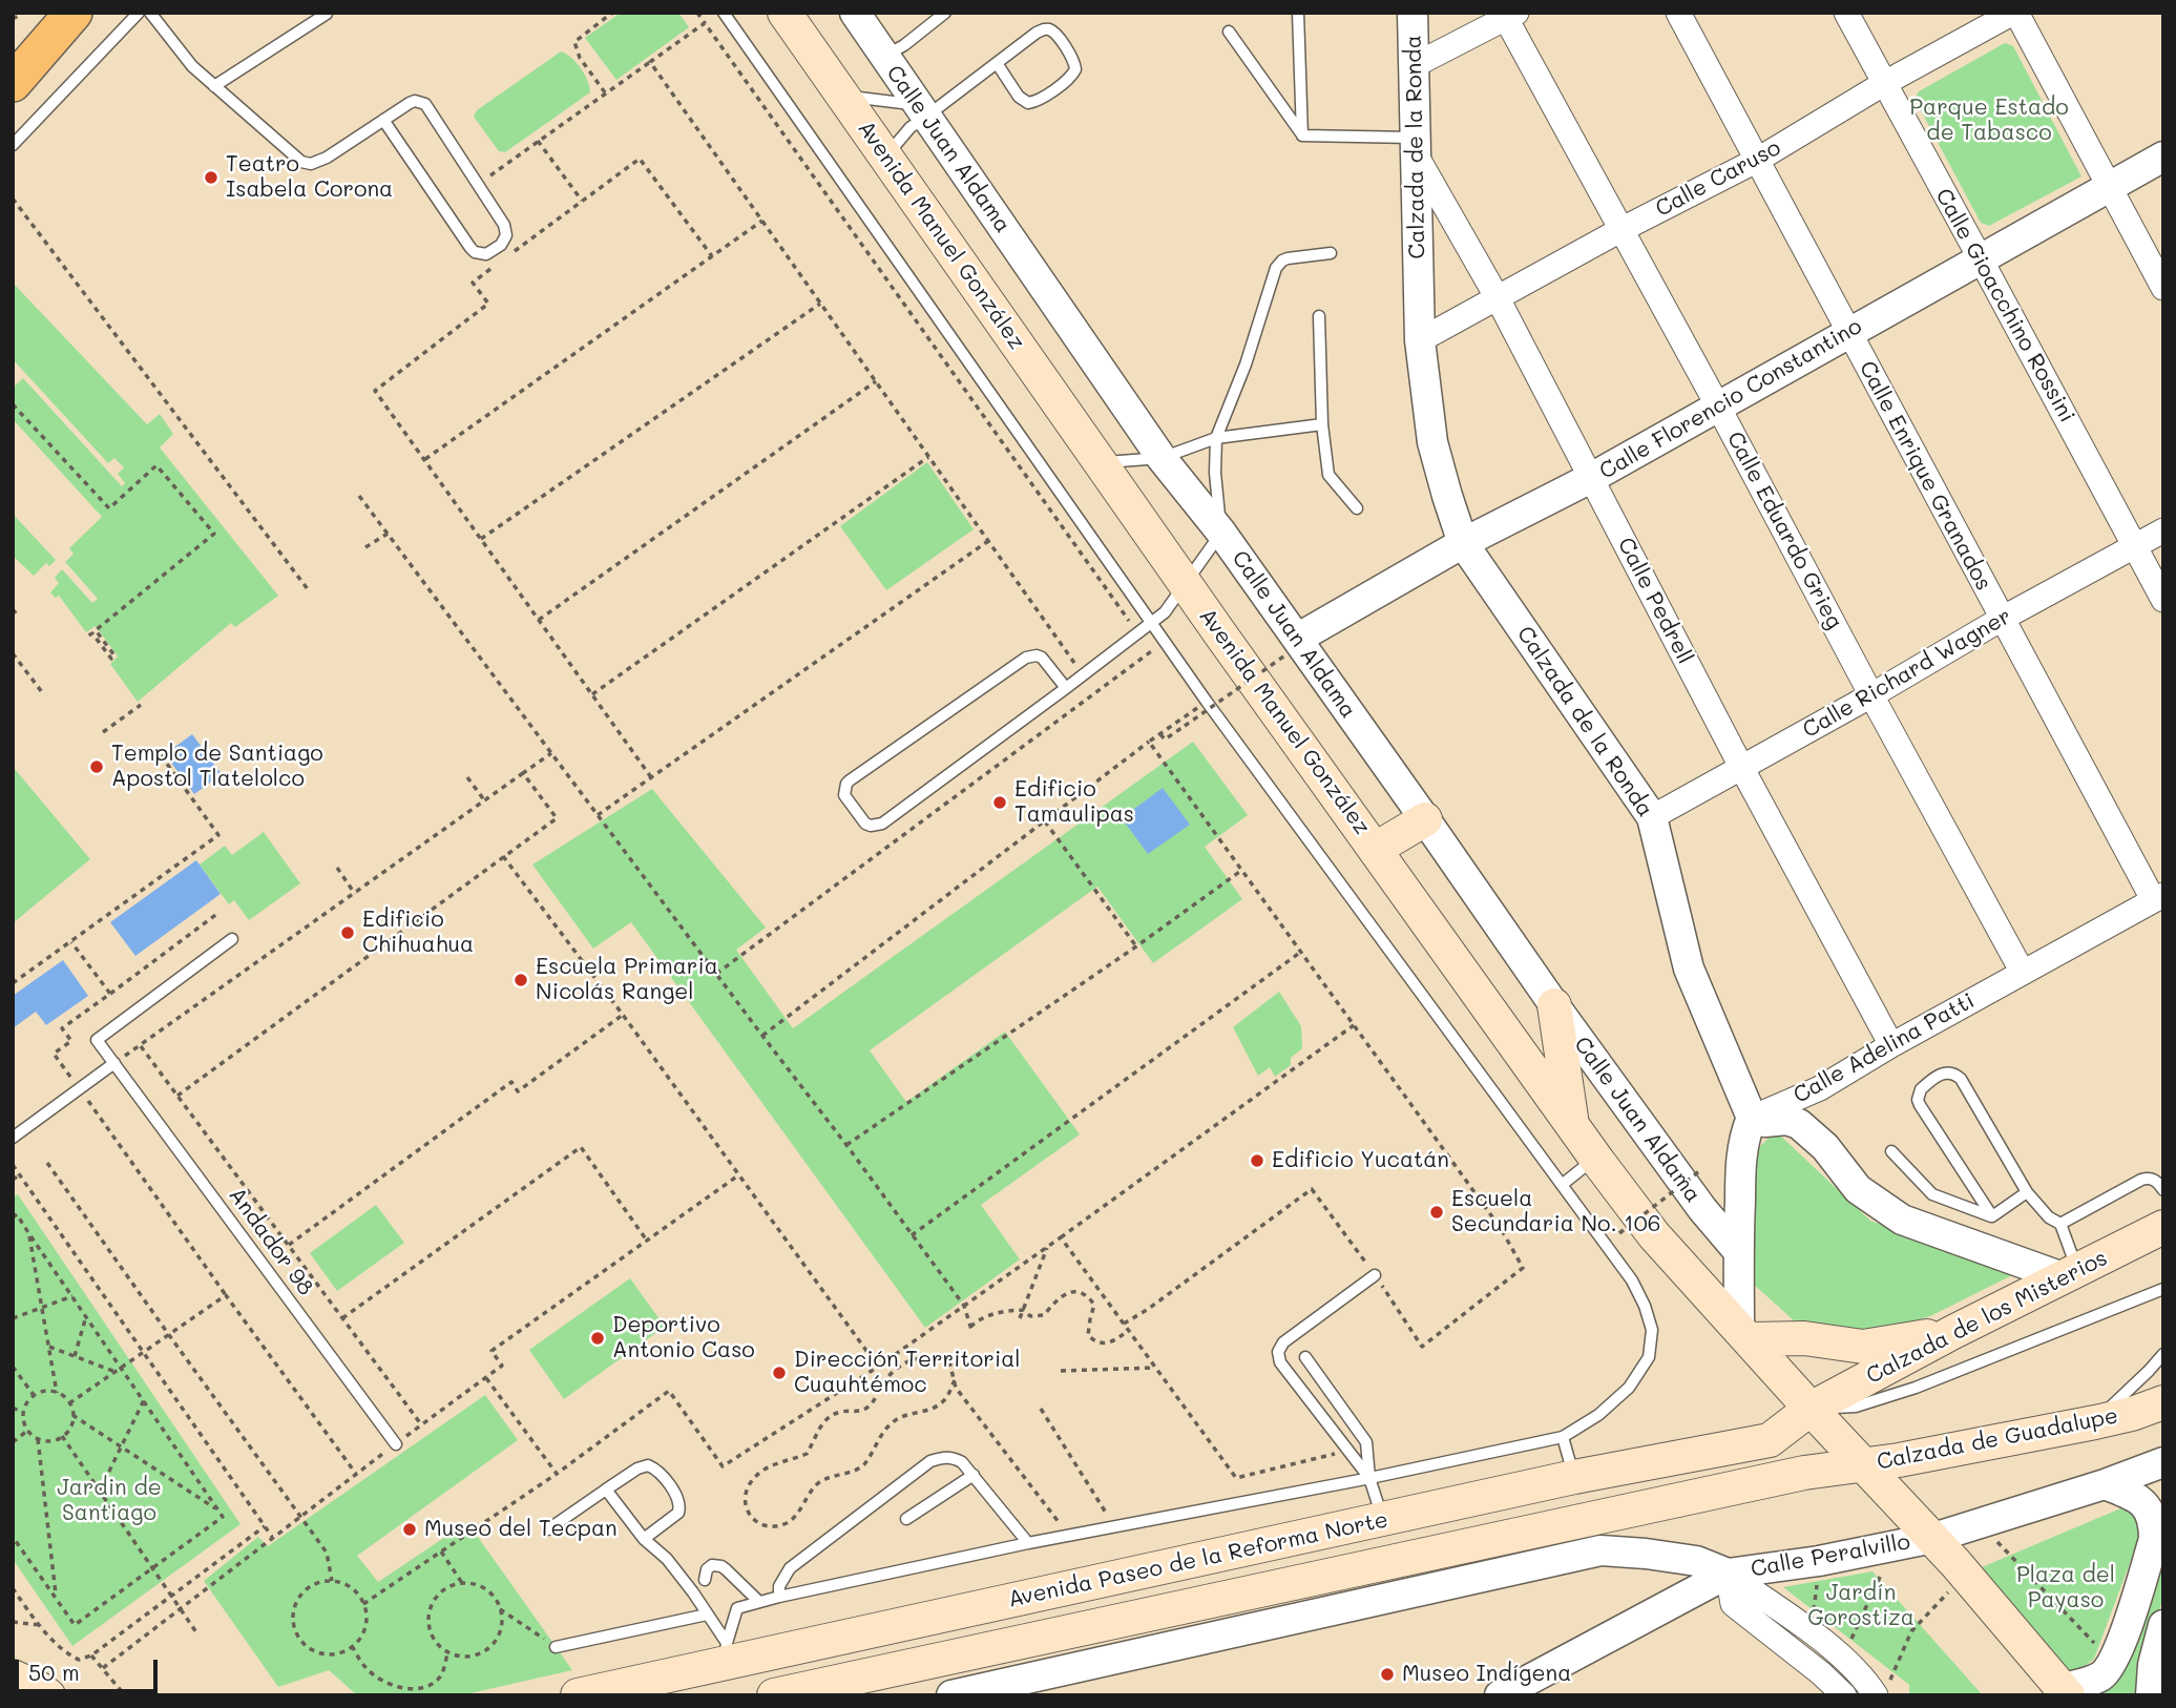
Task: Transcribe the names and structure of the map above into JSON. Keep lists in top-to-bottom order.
{
  "streets": {
    "main road": [
      "Avenida Manuel González",
      "Calzada de los Misterios",
      "Calzada de Guadalupe",
      "Avenida Paseo de la Reforma Norte"
    ],
    "street": [
      "Calzada de la Ronda",
      "Calle Juan Aldama",
      "Calle Caruso",
      "Calle Gioacchino Rossini",
      "Calle Florencio Constantino",
      "Calle Enrique Granados",
      "Calle Eduardo Grieg",
      "Calle Pedrell",
      "Calle Richard Wagner",
      "Calle Adelina Patti",
      "Calle Peralvillo"
    ],
    "lane": ["Andador 98"]
  },
  "crossings": [
    ["Calzada de la Ronda", "Calle Caruso"],
    ["Calzada de la Ronda", "Calle Florencio Constantino"],
    ["Calzada de la Ronda", "Calle Pedrell"],
    ["Calzada de la Ronda", "Calle Richard Wagner"],
    ["Calzada de la Ronda", "Calle Adelina Patti"],
    ["Calle Juan Aldama", "Calle Florencio Constantino"],
    ["Calle Caruso", "Calle Gioacchino Rossini"],
    ["Calle Caruso", "Calle Enrique Granados"],
    ["Calle Caruso", "Calle Eduardo Grieg"],
    ["Calle Caruso", "Calle Pedrell"],
    ["Avenida Manuel González", "Calzada de los Misterios"],
    ["Avenida Manuel González", "Calzada de Guadalupe"],
    ["Avenida Manuel González", "Calle Peralvillo"],
    ["Avenida Manuel González", "Avenida Paseo de la Reforma Norte"],
    ["Calle Gioacchino Rossini", "Calle Florencio Constantino"],
    ["Calle Gioacchino Rossini", "Calle Richard Wagner"],
    ["Calle Florencio Constantino", "Calle Enrique Granados"],
    ["Calle Florencio Constantino", "Calle Eduardo Grieg"],
    ["Calle Florencio Constantino", "Calle Pedrell"],
    ["Calle Enrique Granados", "Calle Richard Wagner"],
    ["Calle Enrique Granados", "Calle Adelina Patti"],
    ["Calle Eduardo Grieg", "Calle Richard Wagner"],
    ["Calle Eduardo Grieg", "Calle Adelina Patti"],
    ["Calle Pedrell", "Calle Richard Wagner"],
    ["Calle Pedrell", "Calle Adelina Patti"],
    ["Calzada de los Misterios", "Avenida Paseo de la Reforma Norte"],
    ["Calzada de Guadalupe", "Avenida Paseo de la Reforma Norte"]
  ],
  "parks": [
    "Parque Estado de Tabasco",
    "Jardin de Santiago",
    "Plaza del Payaso",
    "Jardín Gorostiza"
  ],
  "places": [
    "Teatro Isabela Corona",
    "Templo de Santiago Apostol Tlatelolco",
    "Edificio Tamaulipas",
    "Edificio Chihuahua",
    "Escuela Primaria Nicolás Rangel",
    "Edificio Yucatán",
    "Escuela Secundaria No. 106",
    "Deportivo Antonio Caso",
    "Dirección Territorial Cuauhtémoc",
    "Museo del Tecpan",
    "Museo Indígena"
  ],
  "scale_bar": "50 m"
}
